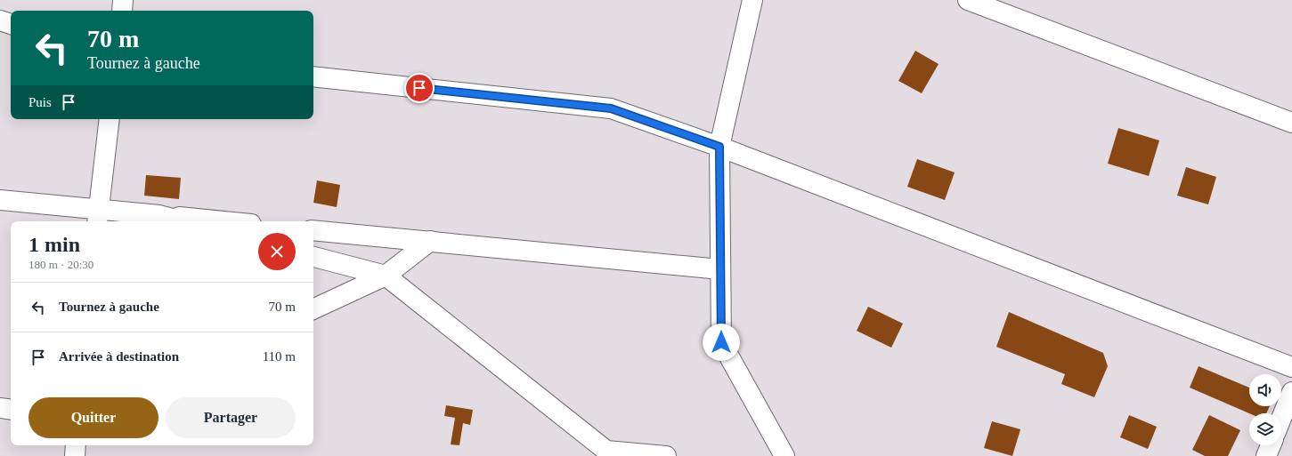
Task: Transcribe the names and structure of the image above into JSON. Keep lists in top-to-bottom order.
{
  "page": {
    "turn": ["70 m", "Tournez à gauche"],
    "then": "Puis",
    "heading": ["1 min", "180 m · 20:30"],
    "list": [
      {
        "name": "Tournez à gauche",
        "value": "70 m"
      },
      {
        "name": "Arrivée à destination",
        "value": "110 m"
      }
    ],
    "buttons": ["Quitter", "Partager"]
  }
}
